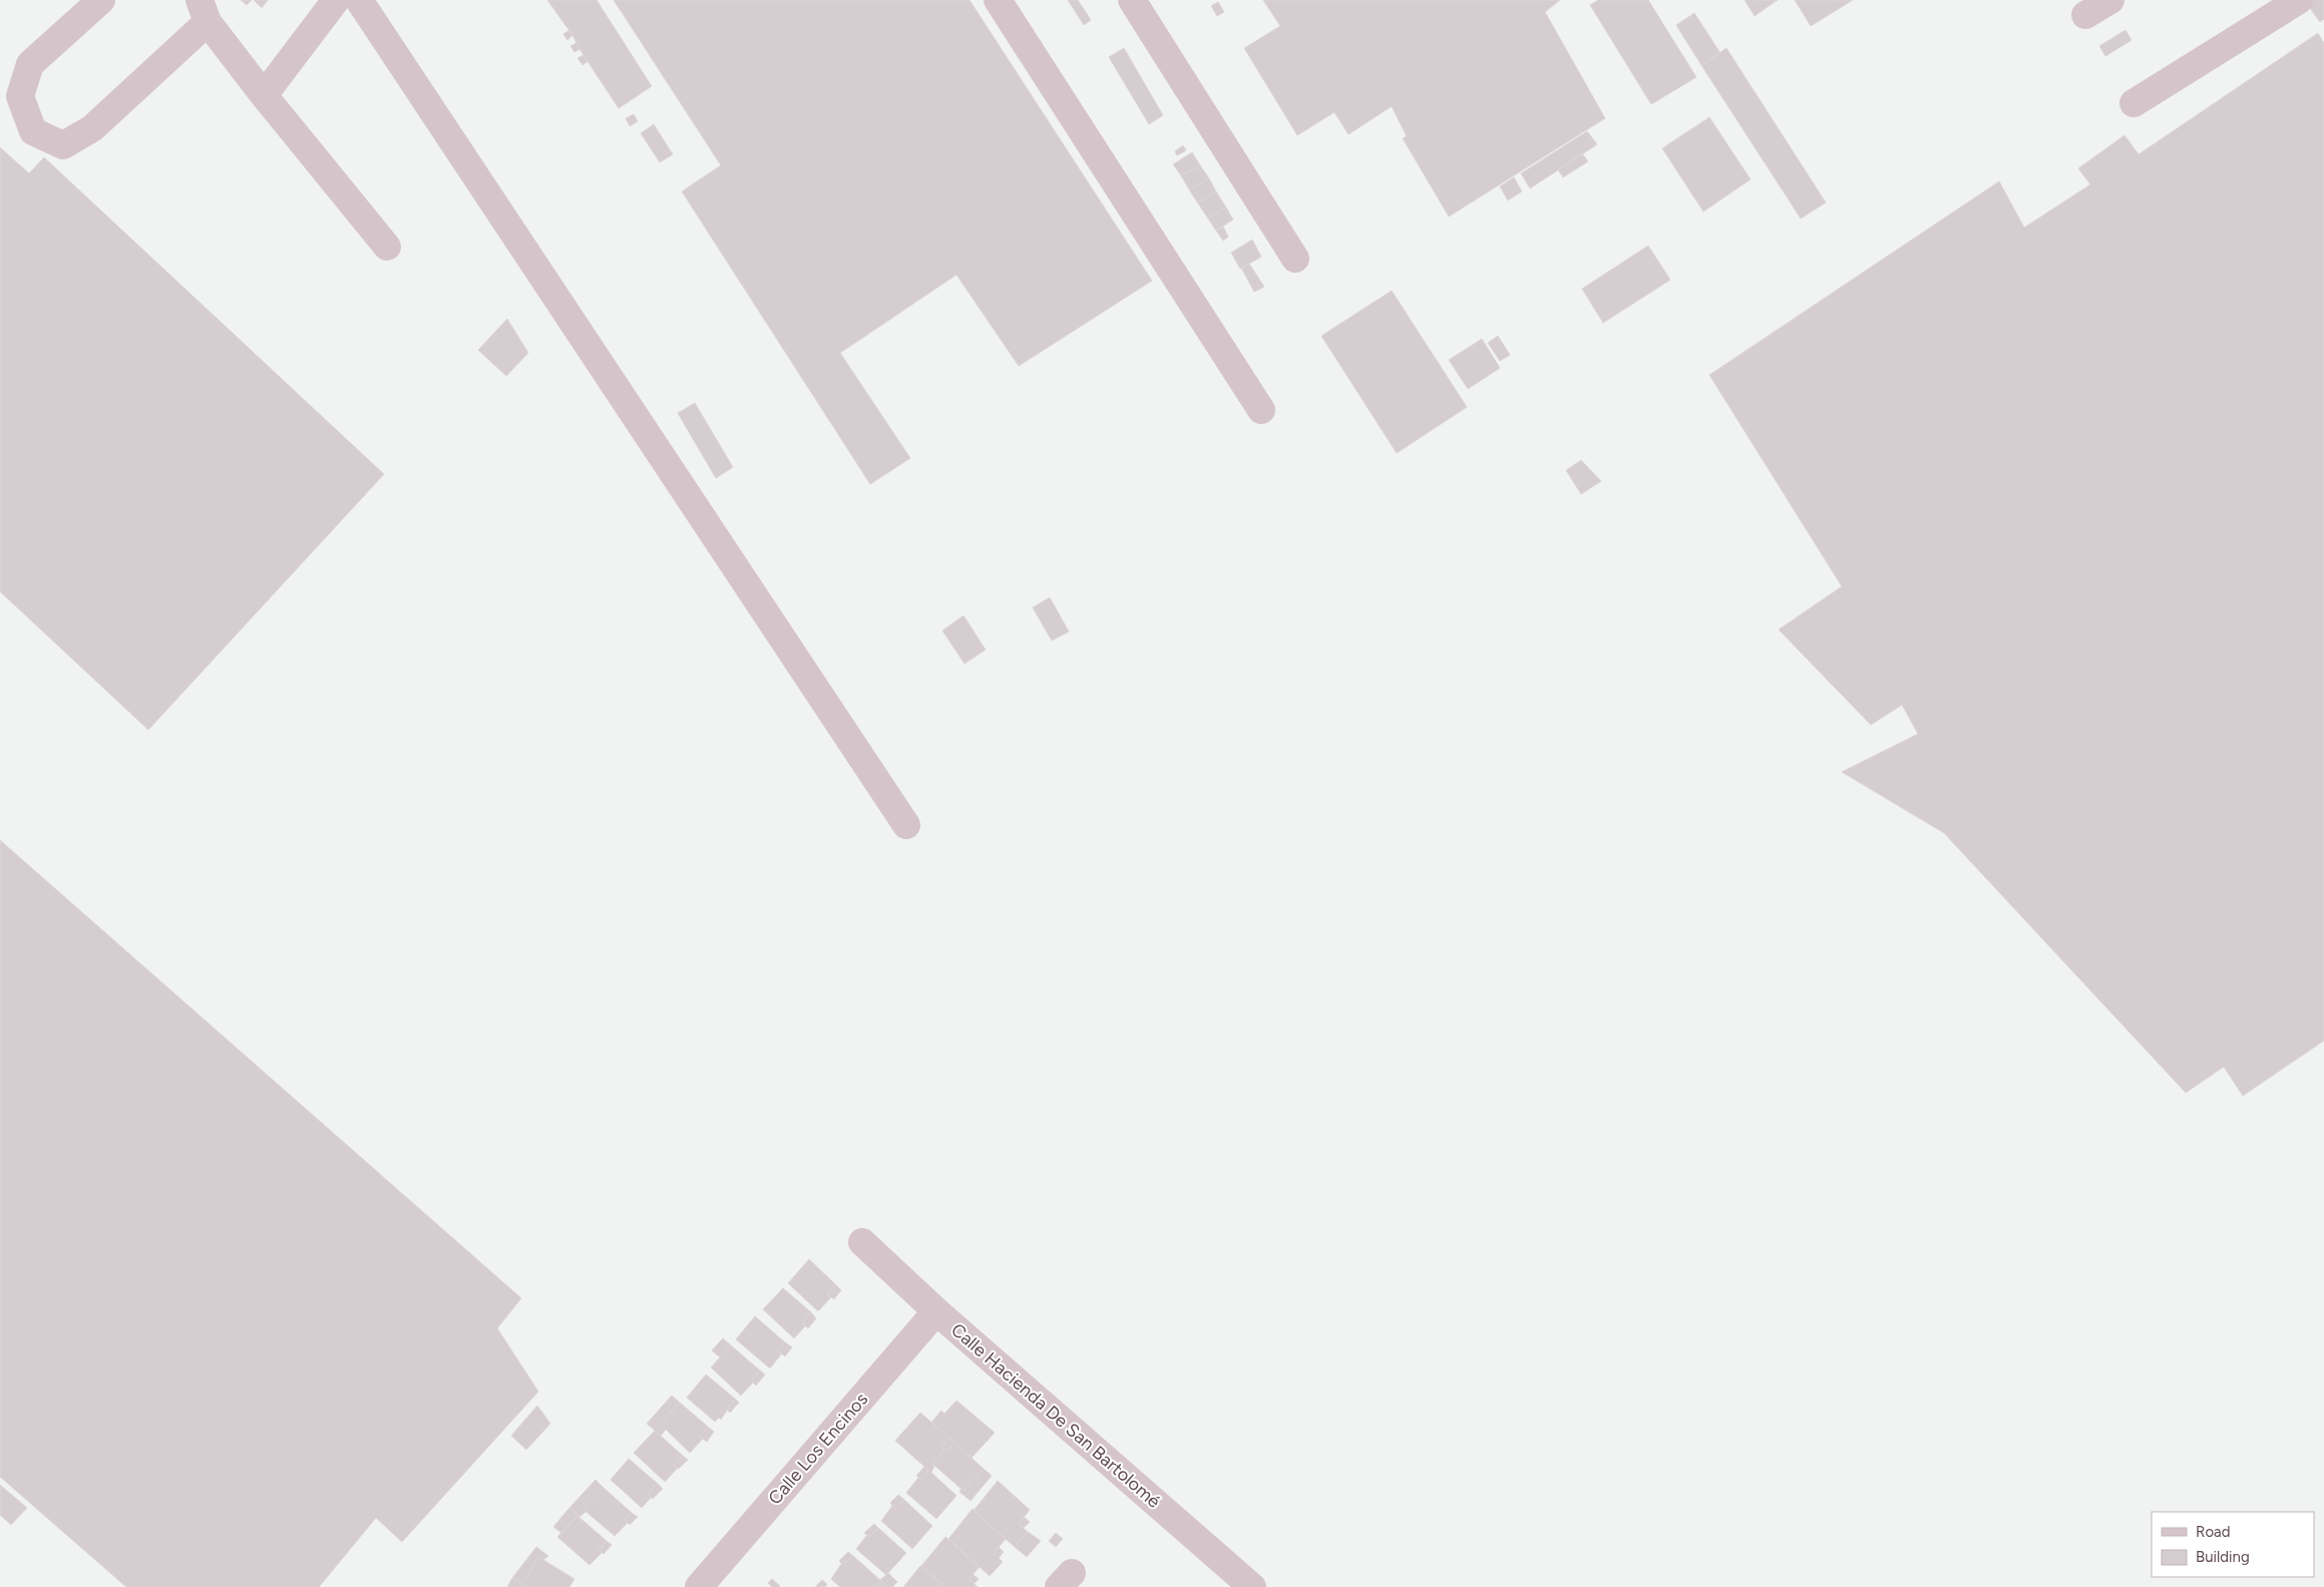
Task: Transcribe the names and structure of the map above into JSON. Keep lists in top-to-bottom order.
{
  "streets": {
    "street": ["Calle Hacienda De San Bartolomé", "Calle Los Encinos"]
  },
  "crossings": [
    ["Calle Hacienda De San Bartolomé", "Calle Los Encinos"]
  ],
  "legend": ["Road", "Building"]
}
